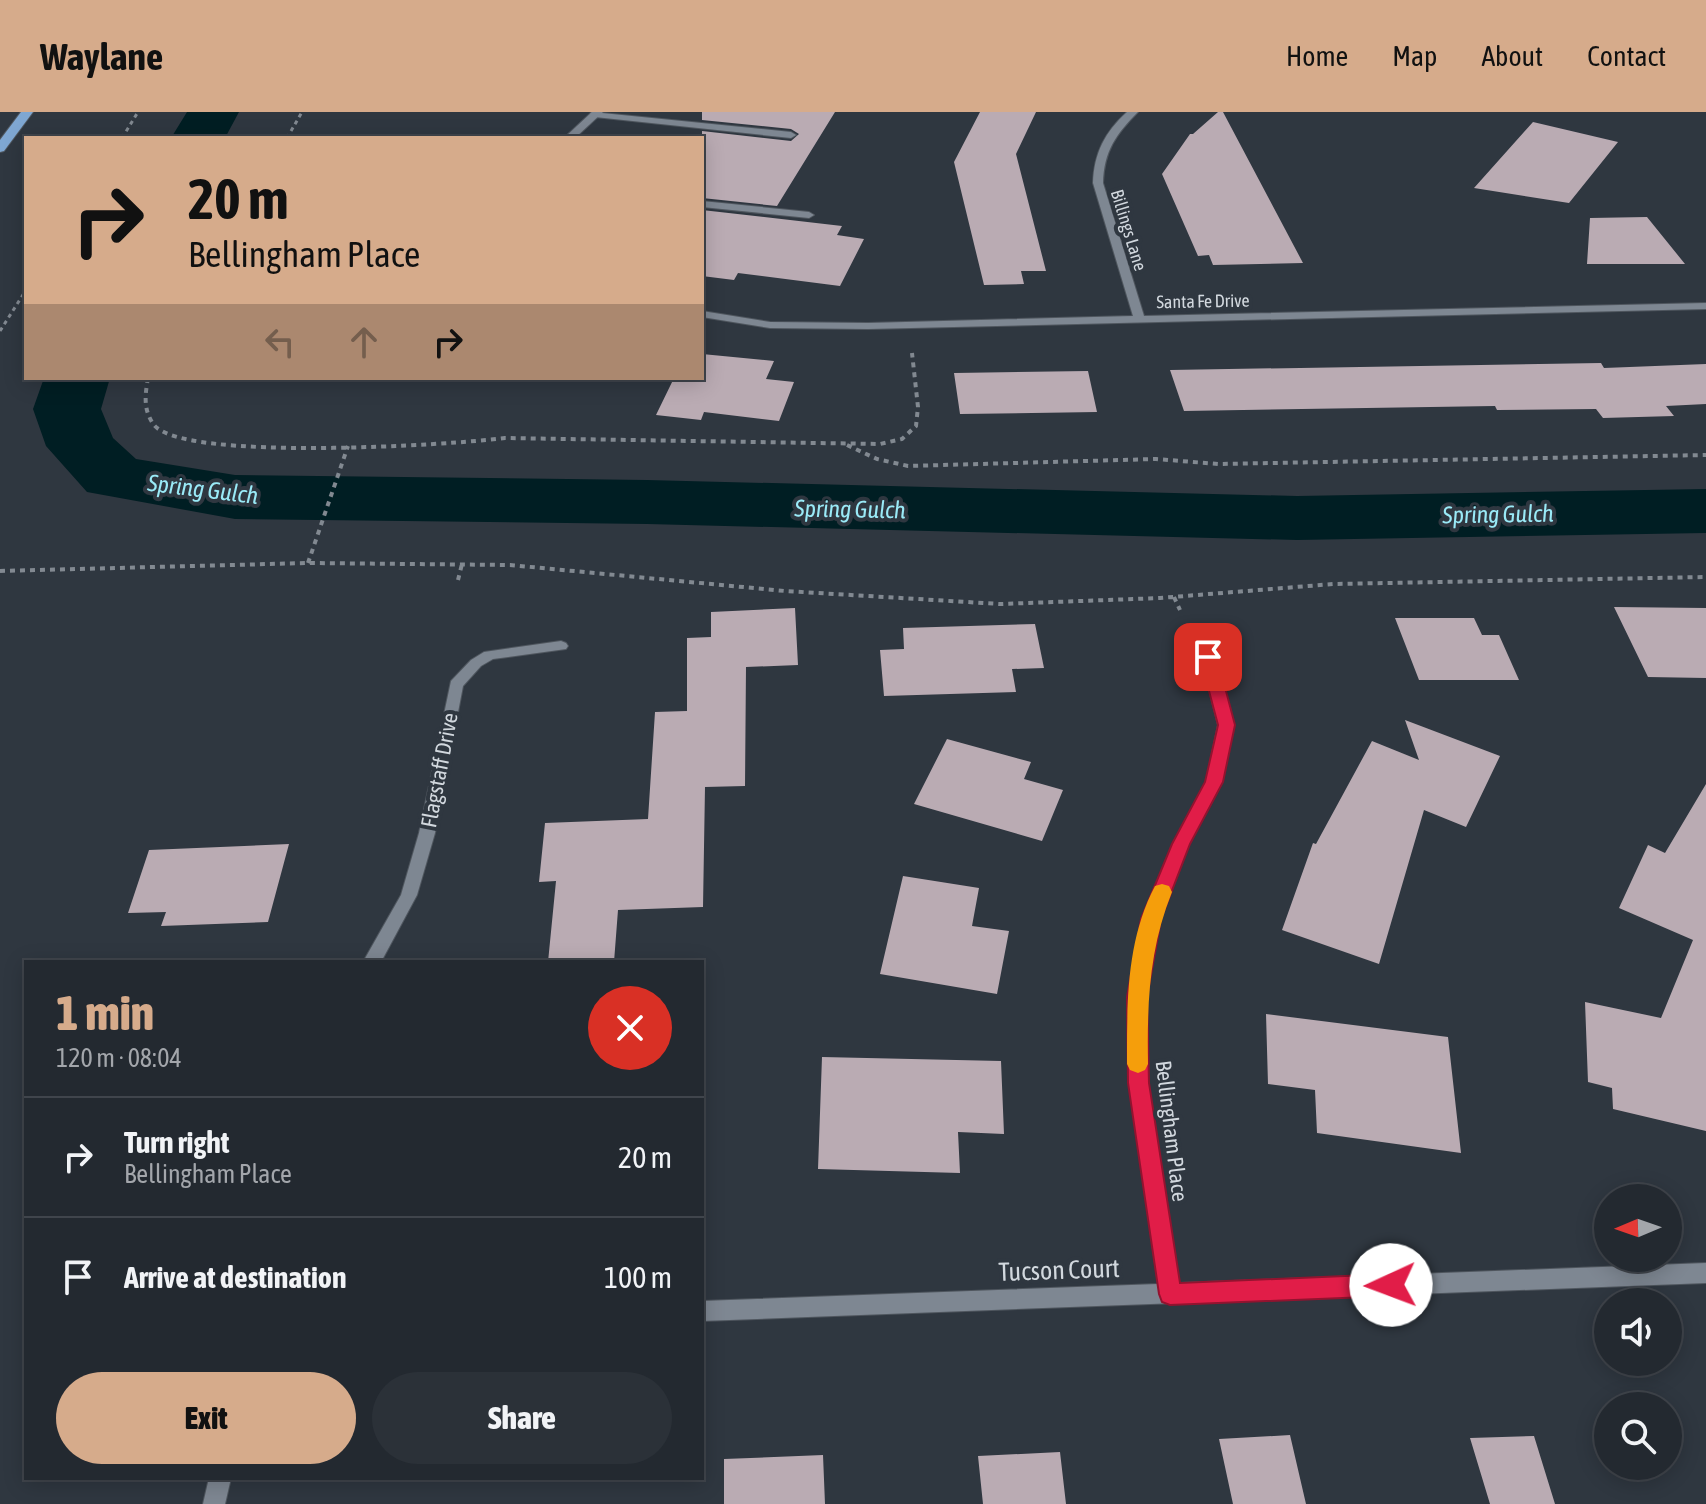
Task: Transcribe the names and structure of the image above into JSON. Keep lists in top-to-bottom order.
{
  "streets": {
    "street": [
      "Billings Lane",
      "Santa Fe Drive",
      "Flagstaff Drive",
      "Bellingham Place",
      "Tucson Court"
    ]
  },
  "crossings": [
    ["Billings Lane", "Santa Fe Drive"],
    ["Bellingham Place", "Tucson Court"]
  ],
  "water": ["Spring Gulch"],
  "north": "left",
  "page": {
    "header": "Waylane",
    "nav": [
      "Home",
      "Map",
      "About",
      "Contact"
    ],
    "turn": ["20 m", "Bellingham Place"],
    "heading": ["1 min", "120 m · 08:04"],
    "list": [
      {
        "name": "Turn right",
        "note": "Bellingham Place",
        "value": "20 m"
      },
      {
        "name": "Arrive at destination",
        "value": "100 m"
      }
    ],
    "buttons": ["Exit", "Share"]
  }
}
